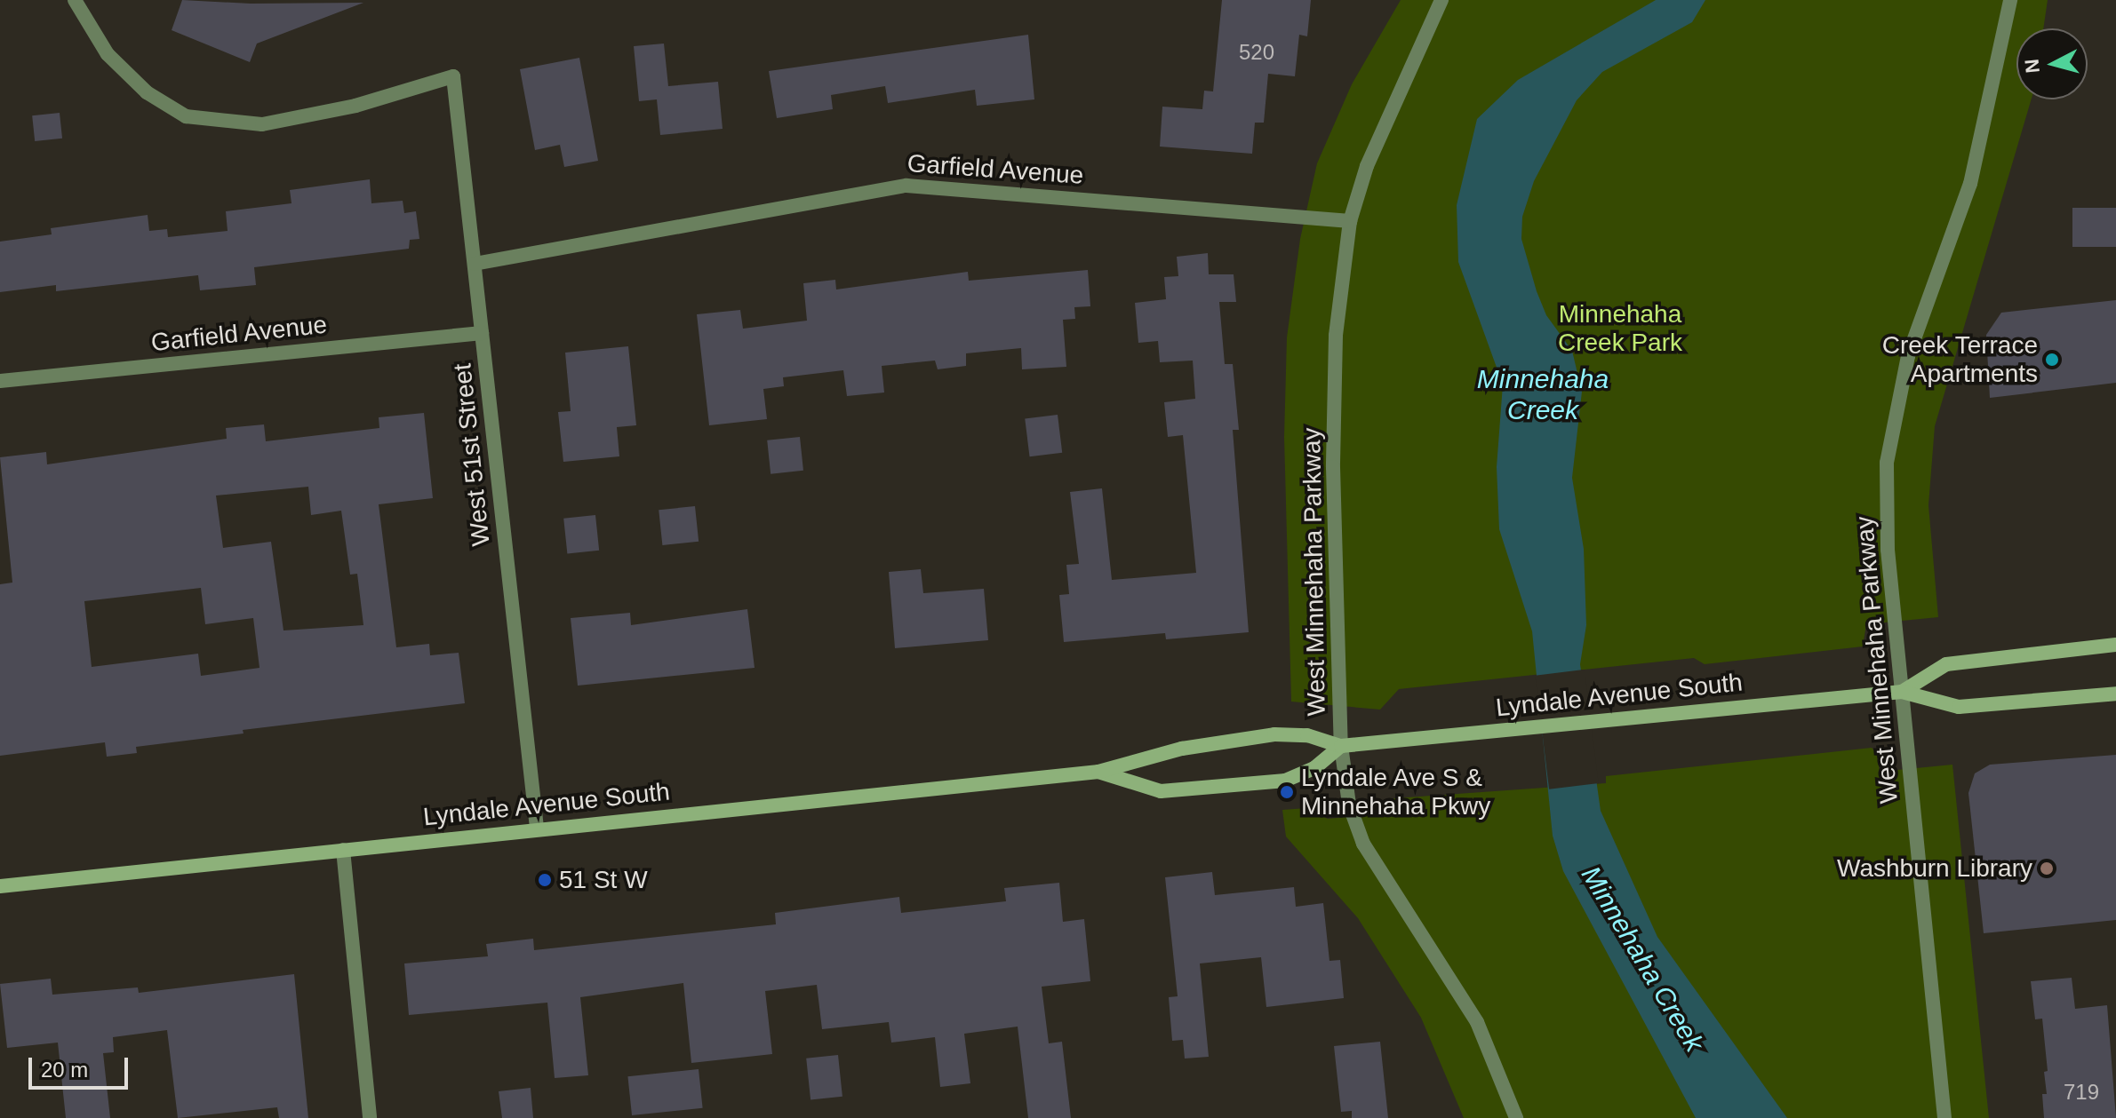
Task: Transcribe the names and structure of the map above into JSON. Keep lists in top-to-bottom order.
{
  "streets": {
    "main road": ["Lyndale Avenue South"],
    "street": ["Garfield Avenue", "West 51st Street", "West Minnehaha Parkway"]
  },
  "crossings": [
    ["Garfield Avenue", "West 51st Street"],
    ["Garfield Avenue", "West Minnehaha Parkway"],
    ["West 51st Street", "Lyndale Avenue South"],
    ["West Minnehaha Parkway", "Lyndale Avenue South"]
  ],
  "water": ["Minnehaha Creek"],
  "parks": ["Minnehaha Creek Park"],
  "places": [
    "Creek Terrace Apartments",
    "Lyndale Ave S & Minnehaha Pkwy",
    "Washburn Library",
    "51 St W"
  ],
  "house_numbers": ["520", "719"],
  "scale_bar": "20 m",
  "north": "left"
}
